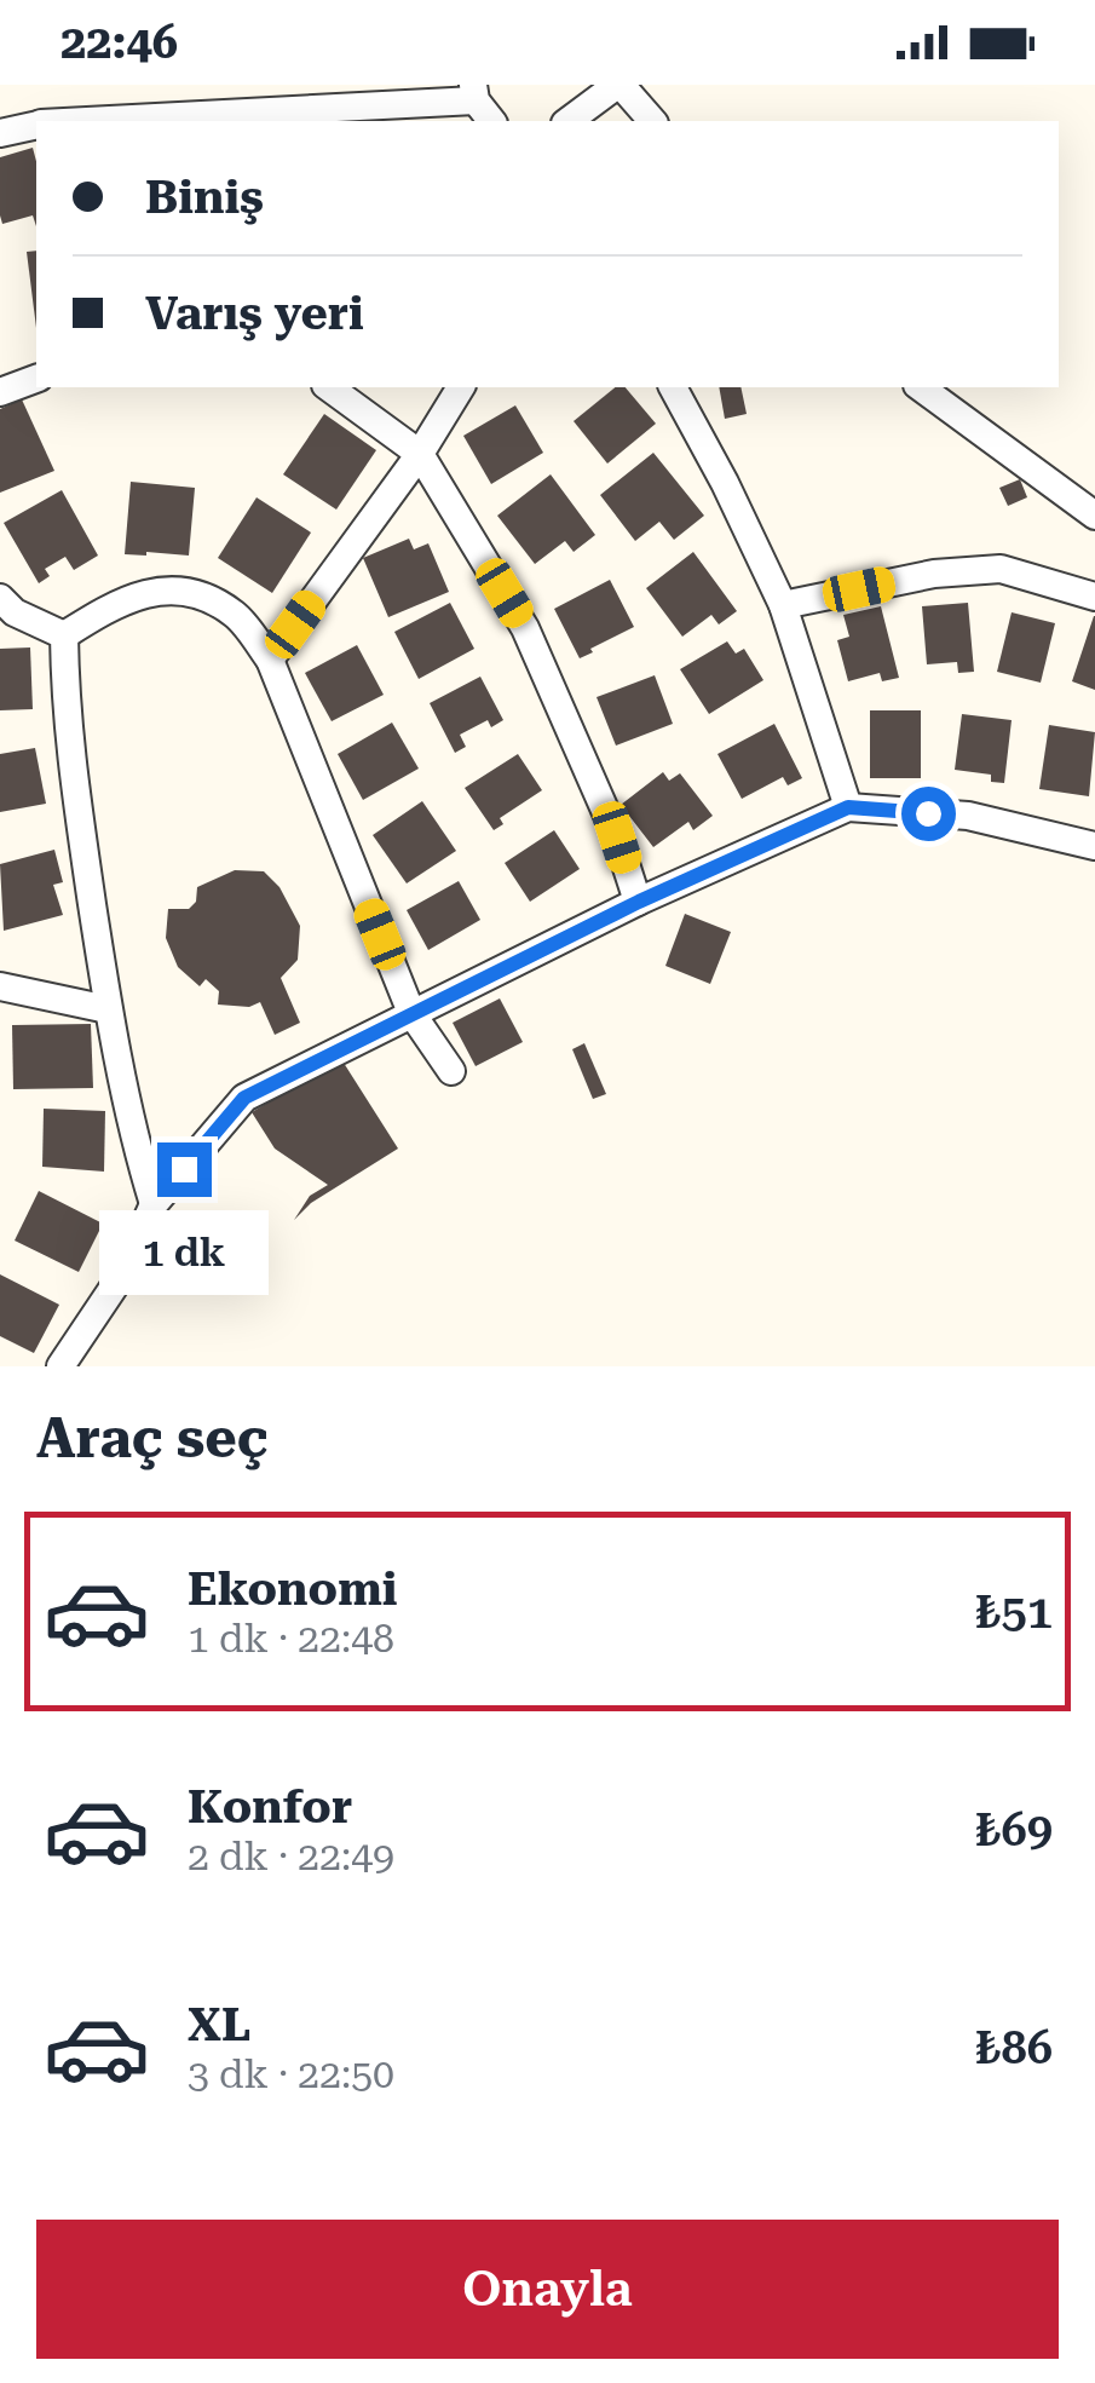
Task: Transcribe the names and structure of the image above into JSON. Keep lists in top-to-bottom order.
{
  "page": {
    "status": "22:46",
    "banner": ["Biniş", "Varış yeri"],
    "bubble": "1 dk",
    "heading": "Araç seç",
    "list": [
      {
        "name": "Ekonomi",
        "note": "1 dk · 22:48",
        "value": "₺51"
      },
      {
        "name": "Konfor",
        "note": "2 dk · 22:49",
        "value": "₺69"
      },
      {
        "name": "XL",
        "note": "3 dk · 22:50",
        "value": "₺86"
      }
    ],
    "buttons": "Onayla"
  }
}
